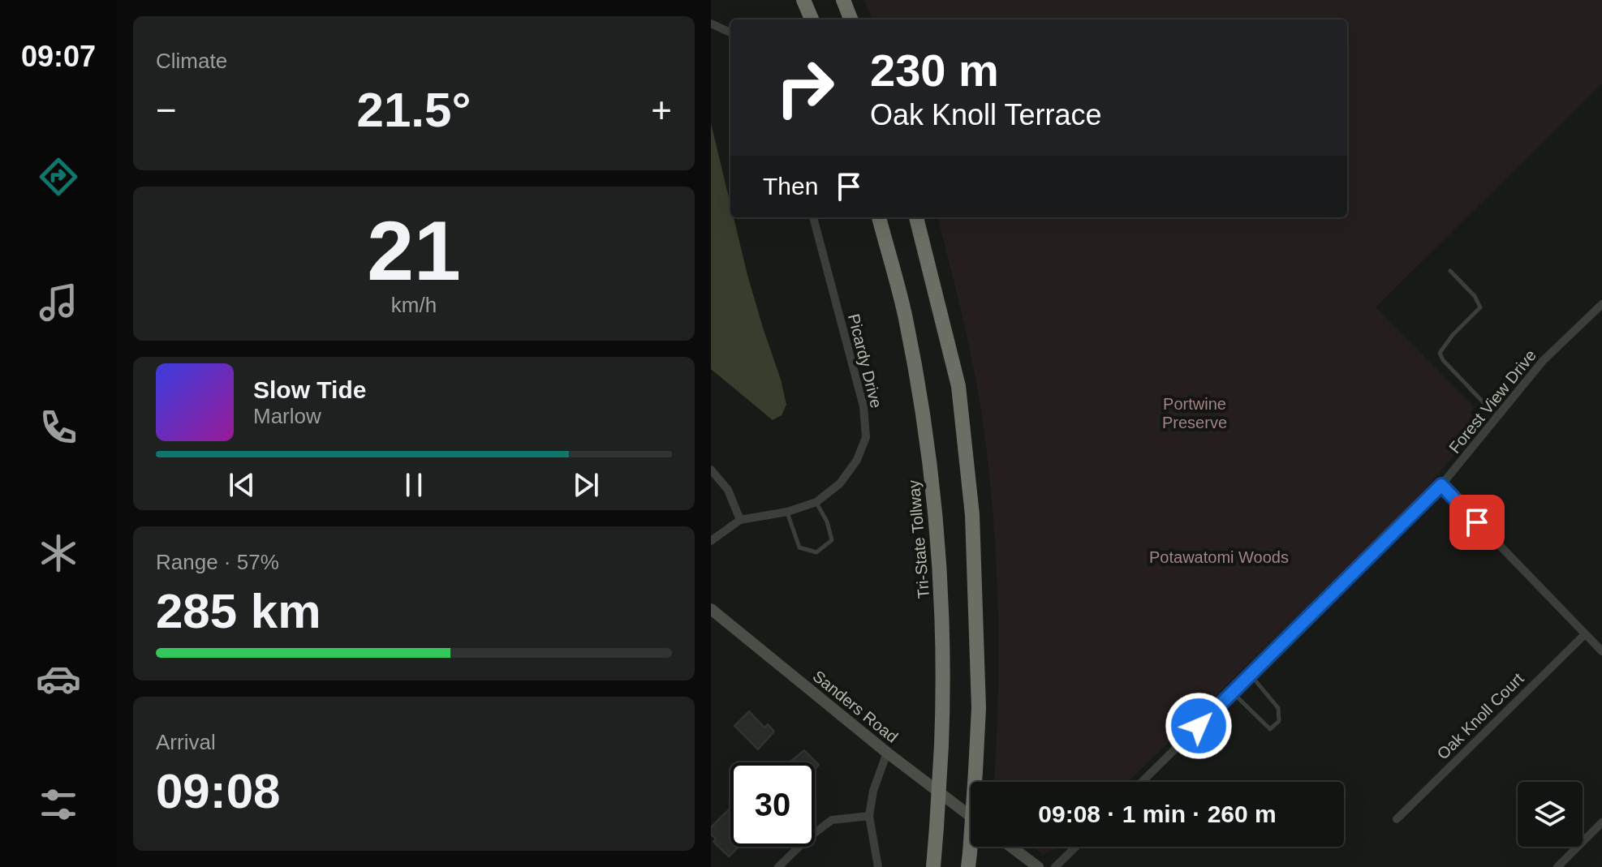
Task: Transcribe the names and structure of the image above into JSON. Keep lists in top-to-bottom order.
{
  "streets": {
    "highway": ["Tri-State Tollway"],
    "main road": ["Sanders Road"],
    "street": ["Picardy Drive", "Forest View Drive", "Oak Knoll Court"]
  },
  "parks": ["Portwine Preserve", "Potawatomi Woods"],
  "page": {
    "tabs": "09:07",
    "tile": [
      "Climate",
      ["21", "km/h"],
      ["Range · 57%", "285 km"],
      ["Arrival", "09:08"]
    ],
    "turn": ["230 m", "Oak Knoll Terrace"],
    "heat": ["−", "21.5°", "+"],
    "then": "Then",
    "song": ["Slow Tide", "Marlow"],
    "limit": "30",
    "trip": "09:08 · 1 min · 260 m"
  }
}
